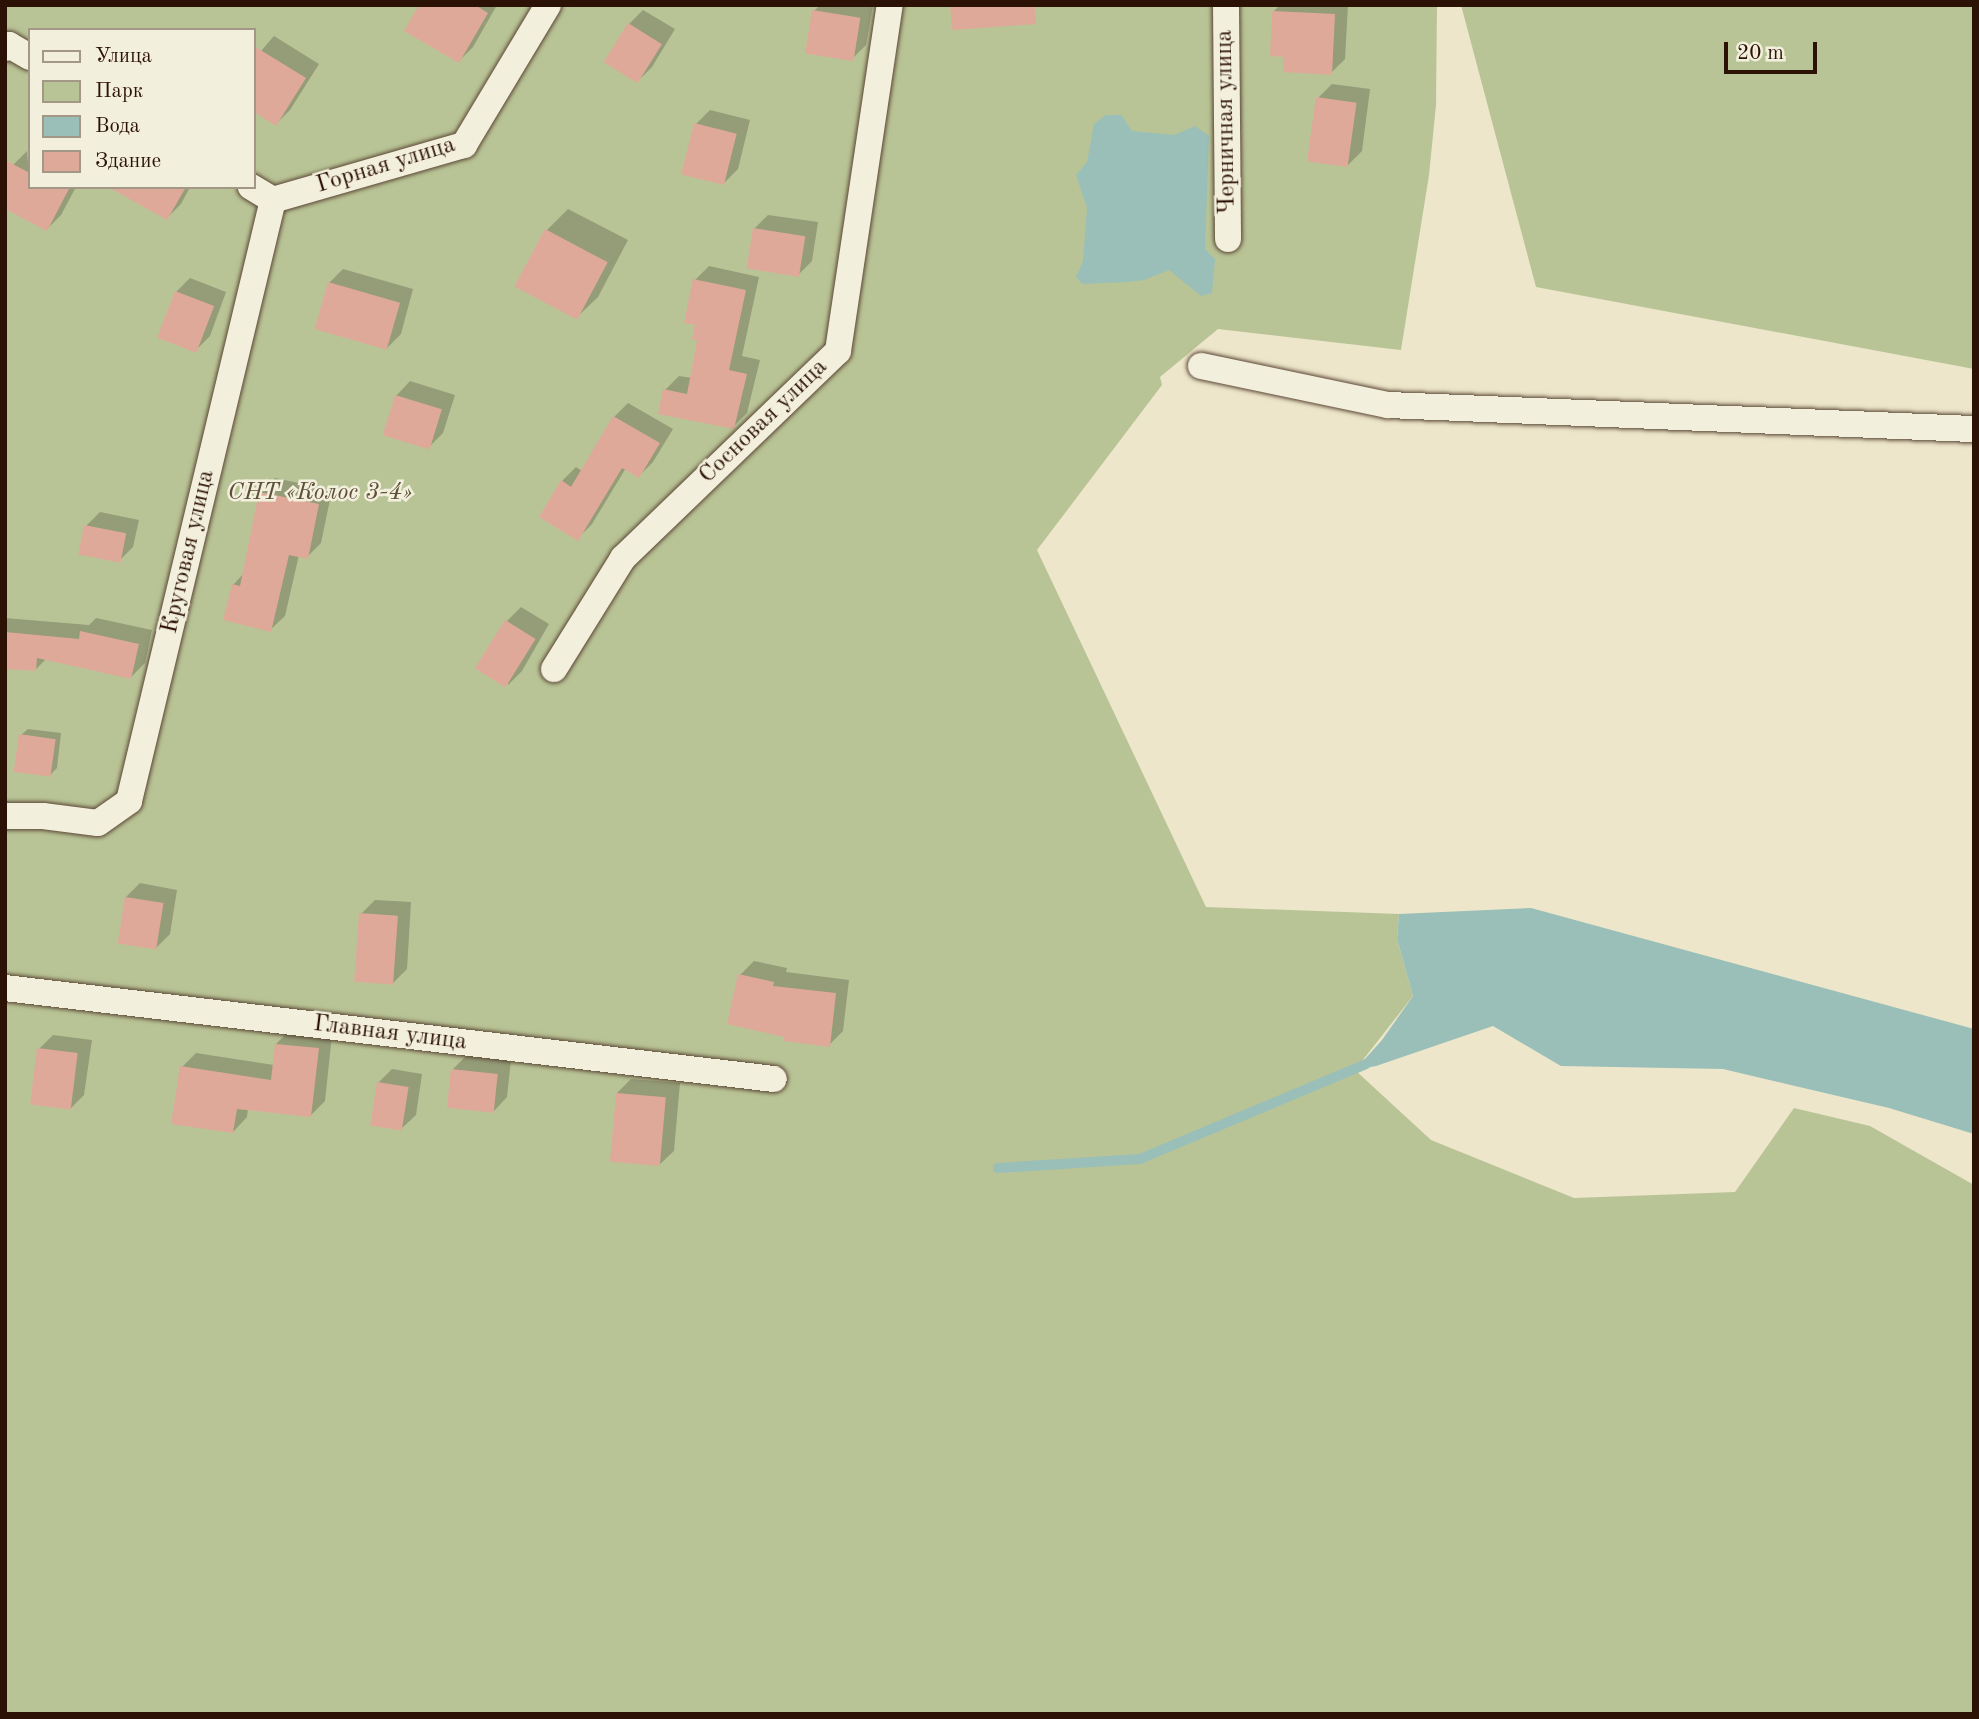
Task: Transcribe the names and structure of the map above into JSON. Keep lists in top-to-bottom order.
{
  "streets": {
    "street": [
      "Черничная улица",
      "Горная улица",
      "Сосновая улица",
      "Круговая улица",
      "Главная улица"
    ]
  },
  "crossings": [
    ["Горная улица", "Круговая улица"]
  ],
  "parks": ["СНТ «Колос 3-4»"],
  "legend": [
    "Улица",
    "Парк",
    "Вода",
    "Здание"
  ],
  "scale_bar": "20 m"
}
